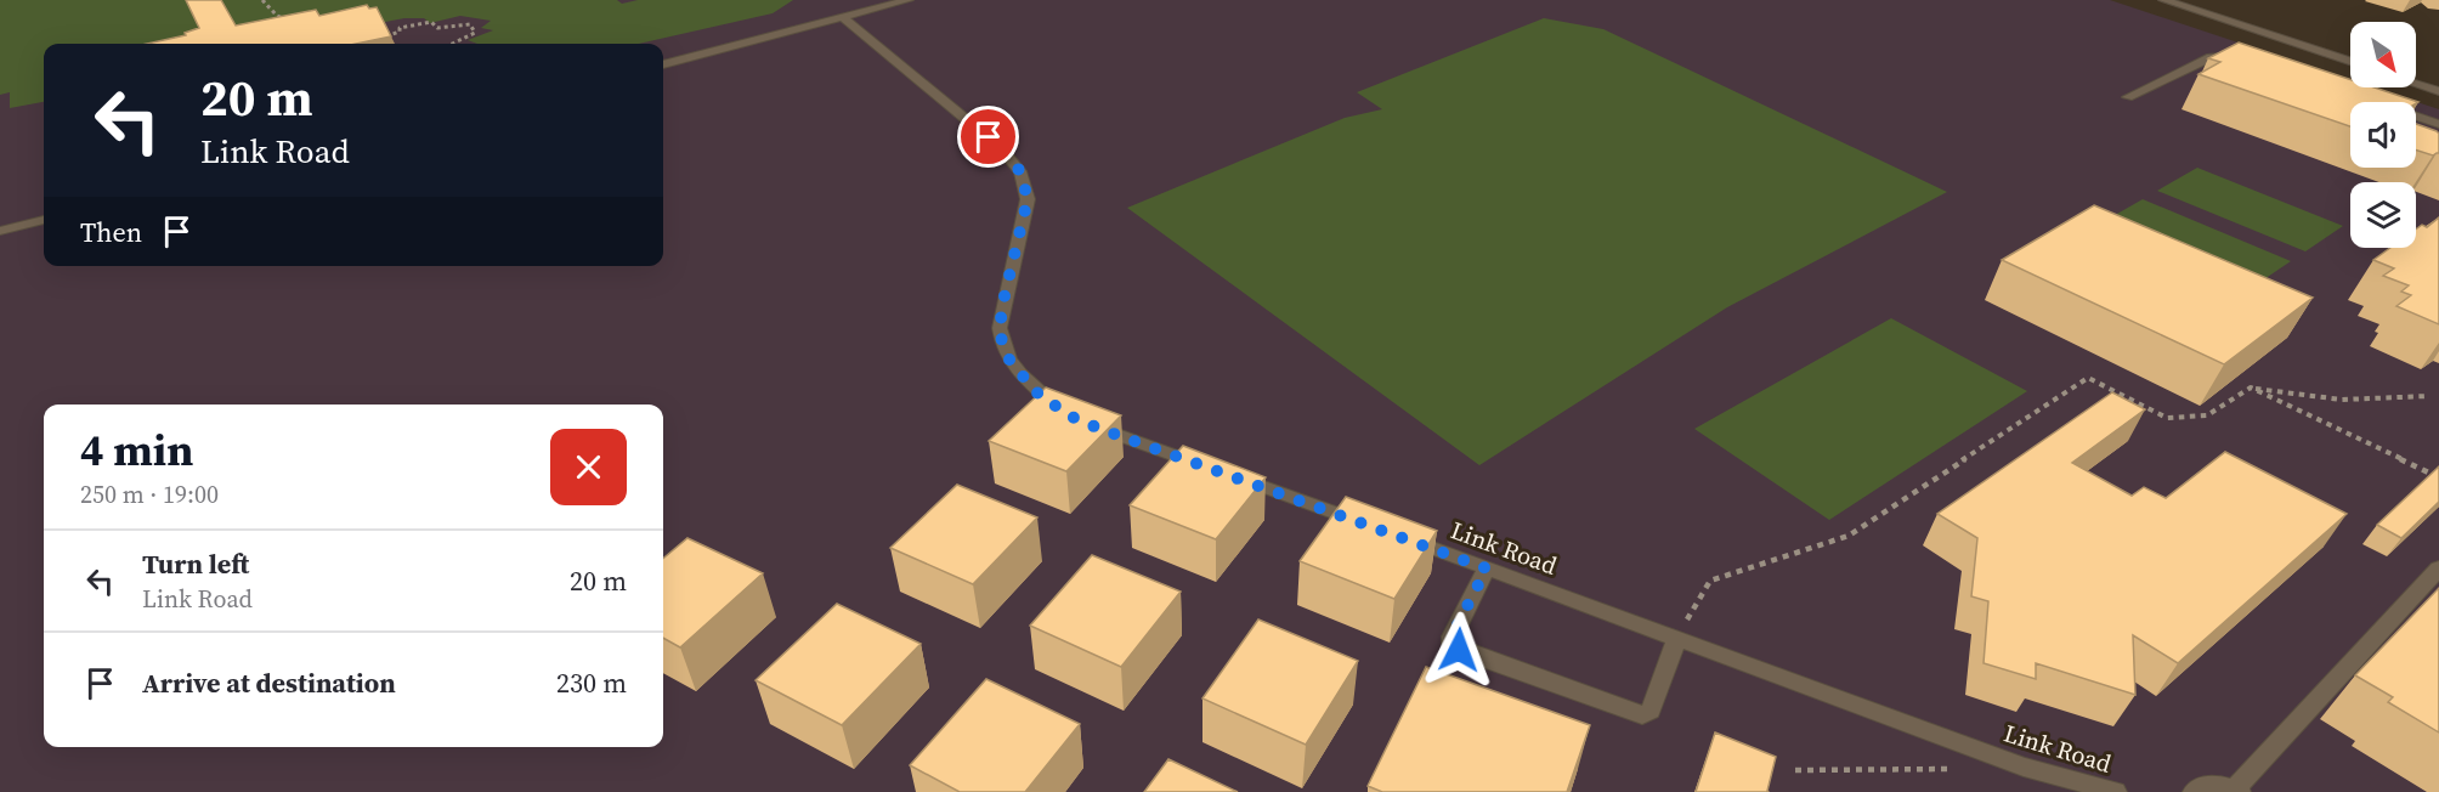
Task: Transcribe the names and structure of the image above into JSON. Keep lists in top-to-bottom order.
{
  "streets": {
    "lane": ["Link Road"]
  },
  "north": "bottom right",
  "page": {
    "turn": ["20 m", "Link Road"],
    "then": "Then",
    "heading": ["4 min", "250 m · 19:00"],
    "list": [
      {
        "name": "Turn left",
        "note": "Link Road",
        "value": "20 m"
      },
      {
        "name": "Arrive at destination",
        "value": "230 m"
      }
    ]
  }
}
